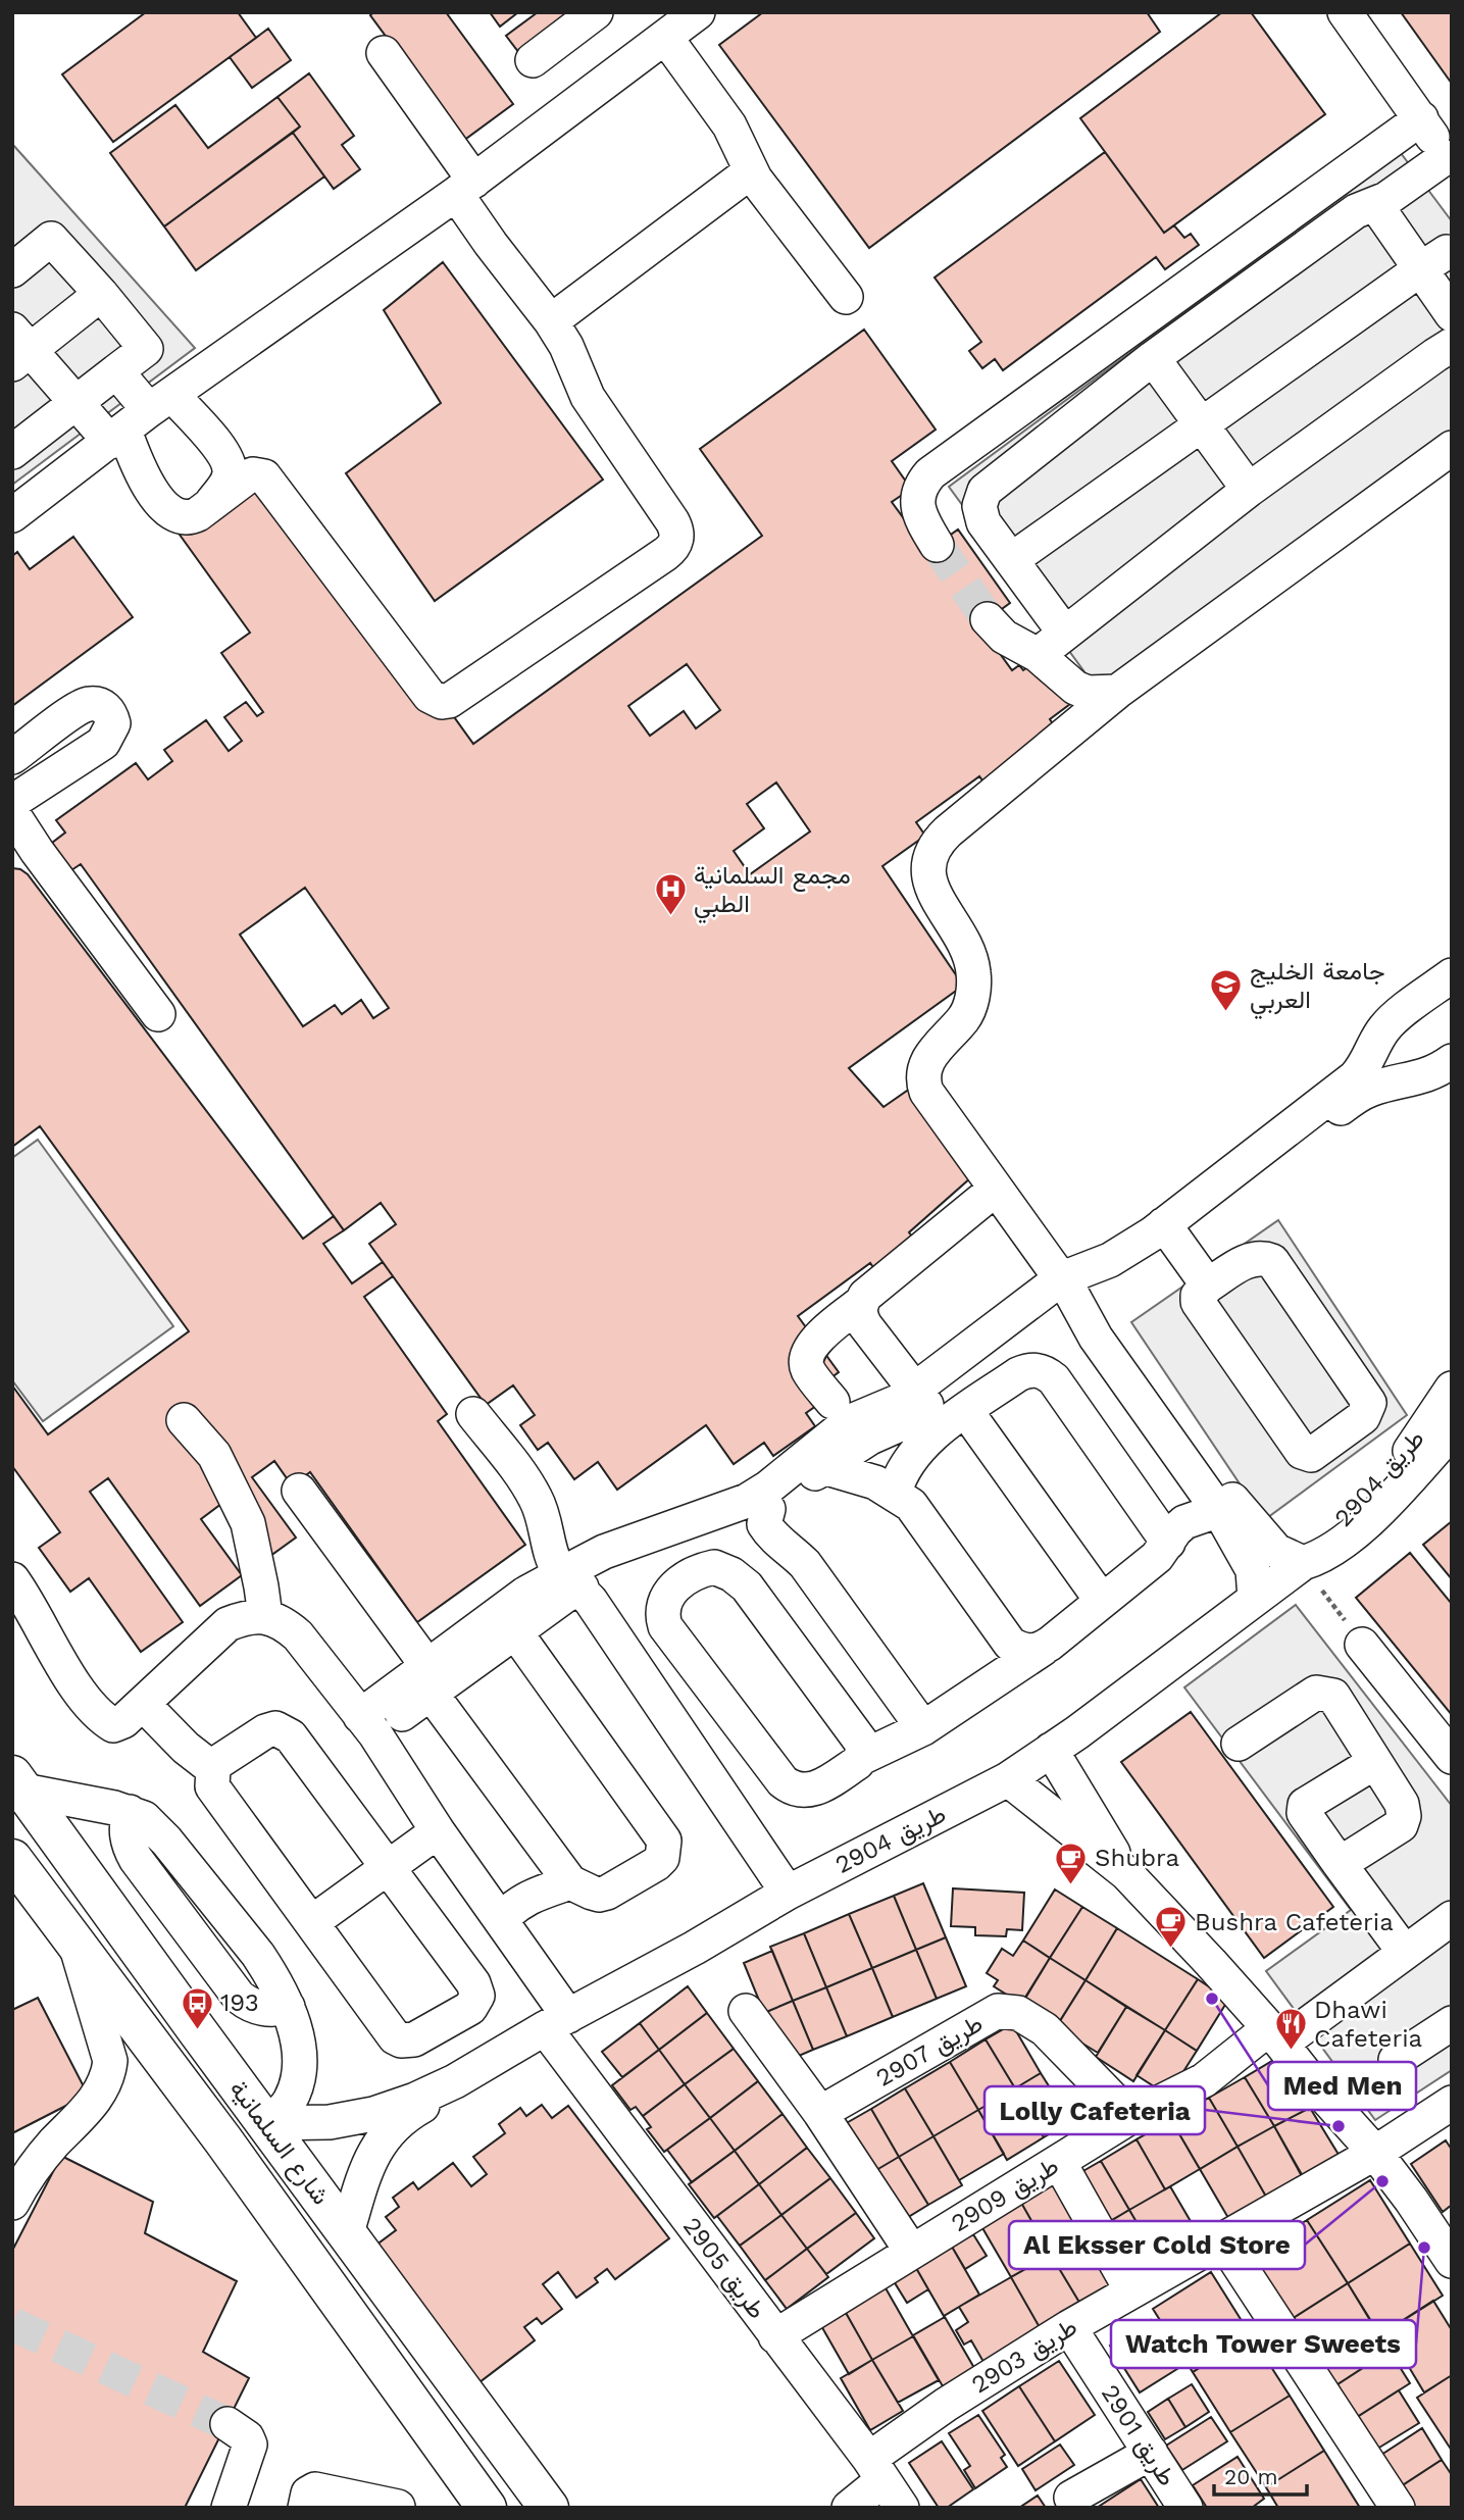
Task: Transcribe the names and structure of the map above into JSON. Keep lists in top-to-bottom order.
{
  "streets": {
    "main road": ["شارع السلمانية"],
    "street": [
      "طريق 2904",
      "طريق 2907",
      "طريق 2909",
      "طريق 2905",
      "طريق 2903",
      "طريق 2901"
    ]
  },
  "crossings": [
    ["طريق 2904", "شارع السلمانية"],
    ["طريق 2904", "طريق 2905"],
    ["طريق 2907", "طريق 2909"],
    ["طريق 2909", "طريق 2905"],
    ["طريق 2905", "طريق 2903"],
    ["طريق 2903", "طريق 2901"]
  ],
  "places": {
    "hospital": ["مجمع السلمانية الطبي"],
    "school or university": ["جامعة الخليج العربي"],
    "cafe": ["Shubra", "Bushra Cafeteria"],
    "other": [
      "Med Men",
      "Lolly Cafeteria",
      "Al Eksser Cold Store",
      "Watch Tower Sweets"
    ],
    "bus stop": ["193"],
    "restaurant": ["Dhawi Cafeteria"]
  },
  "scale_bar": "20 m"
}
